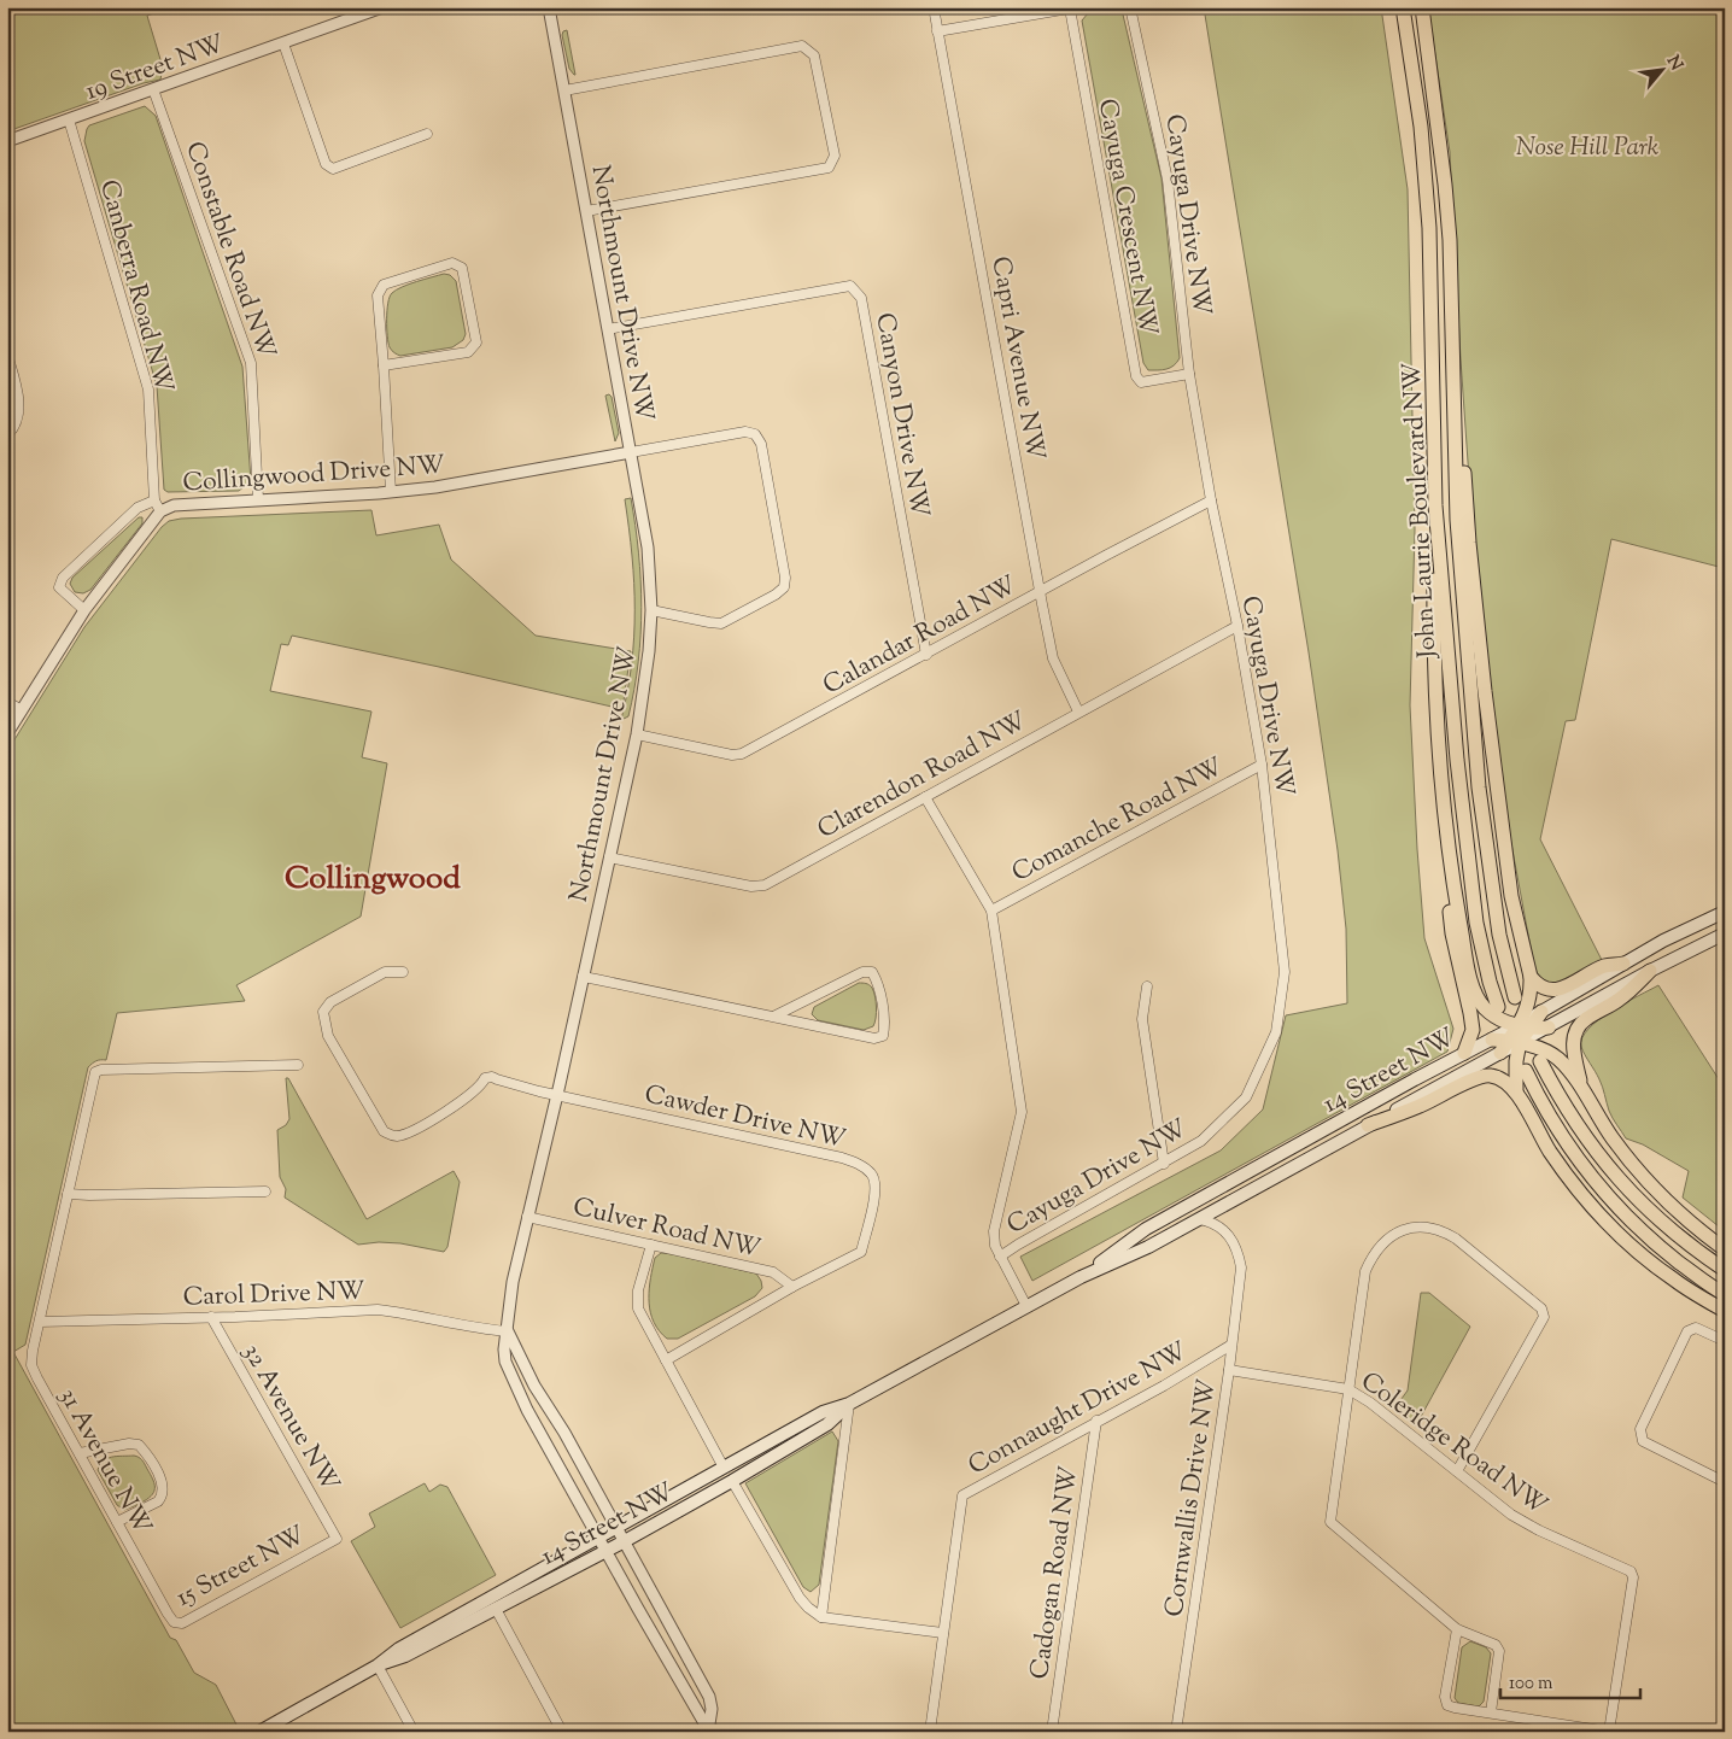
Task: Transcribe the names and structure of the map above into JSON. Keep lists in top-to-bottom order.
{
  "streets": {
    "main road": ["John Laurie Boulevard NW", "14 Street NW"],
    "street": [
      "19 Street NW",
      "Cayuga Drive NW",
      "Cayuga Crescent NW",
      "Constable Road NW",
      "Canberra Road NW",
      "Northmount Drive NW",
      "Capri Avenue NW",
      "Canyon Drive NW",
      "Collingwood Drive NW",
      "Calandar Road NW",
      "Clarendon Road NW",
      "Comanche Road NW",
      "Cawder Drive NW",
      "Culver Road NW",
      "Carol Drive NW",
      "Connaught Drive NW",
      "32 Avenue NW",
      "Coleridge Road NW",
      "31 Avenue NW",
      "Cornwallis Drive NW",
      "15 Street NW",
      "Cadogan Road NW"
    ]
  },
  "crossings": [
    ["19 Street NW", "Constable Road NW"],
    ["19 Street NW", "Canberra Road NW"],
    ["Cayuga Drive NW", "Cayuga Crescent NW"],
    ["Cayuga Drive NW", "Calandar Road NW"],
    ["Cayuga Drive NW", "Clarendon Road NW"],
    ["Cayuga Drive NW", "Comanche Road NW"],
    ["Constable Road NW", "Collingwood Drive NW"],
    ["Canberra Road NW", "Collingwood Drive NW"],
    ["Northmount Drive NW", "Canyon Drive NW"],
    ["Northmount Drive NW", "Collingwood Drive NW"],
    ["Northmount Drive NW", "Calandar Road NW"],
    ["Northmount Drive NW", "Clarendon Road NW"],
    ["Northmount Drive NW", "14 Street NW"],
    ["Northmount Drive NW", "Cawder Drive NW"],
    ["Northmount Drive NW", "Culver Road NW"],
    ["Northmount Drive NW", "Carol Drive NW"],
    ["Capri Avenue NW", "Calandar Road NW"],
    ["Capri Avenue NW", "Clarendon Road NW"],
    ["Canyon Drive NW", "Calandar Road NW"],
    ["14 Street NW", "Cornwallis Drive NW"],
    ["Cawder Drive NW", "Culver Road NW"],
    ["Carol Drive NW", "32 Avenue NW"],
    ["Carol Drive NW", "31 Avenue NW"],
    ["Connaught Drive NW", "Cornwallis Drive NW"],
    ["Connaught Drive NW", "Cadogan Road NW"],
    ["32 Avenue NW", "15 Street NW"],
    ["Coleridge Road NW", "Cornwallis Drive NW"],
    ["31 Avenue NW", "15 Street NW"]
  ],
  "districts": ["Collingwood"],
  "parks": ["Nose Hill Park"],
  "scale_bar": "100 m",
  "north": "top right"
}
